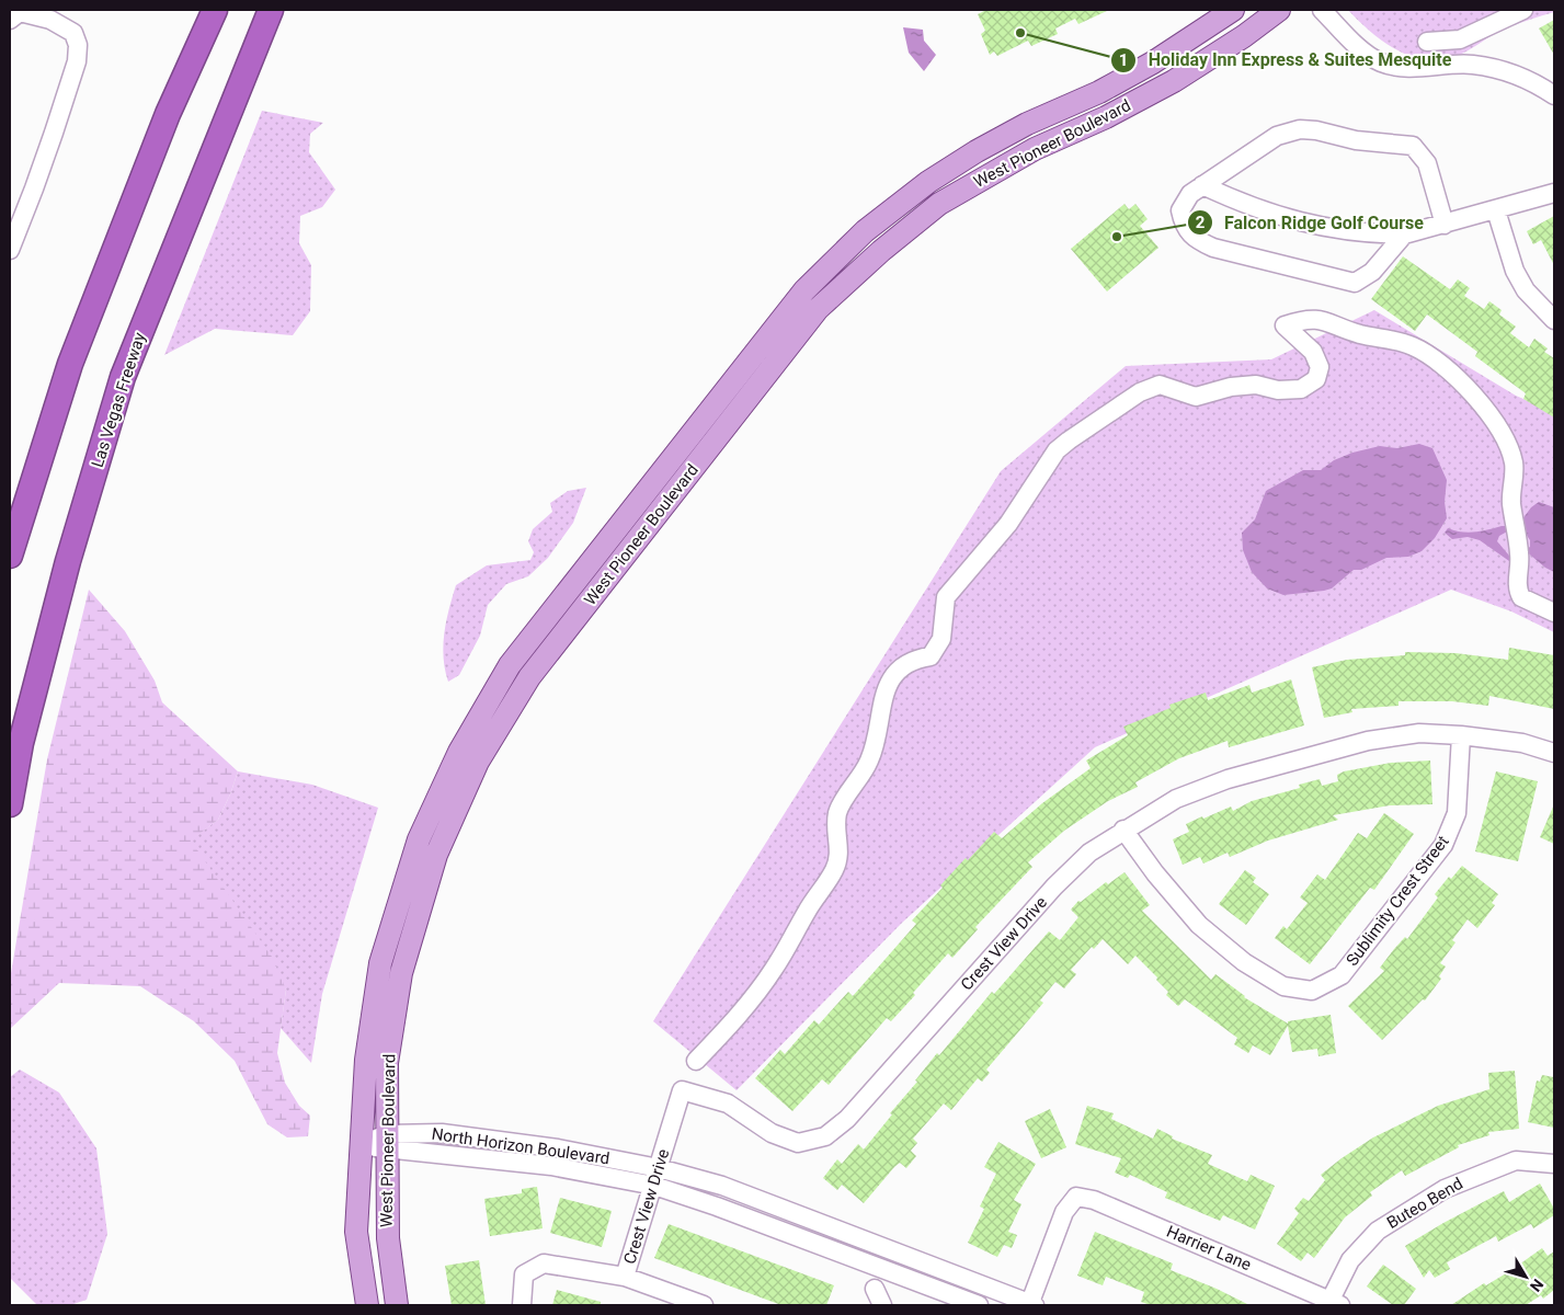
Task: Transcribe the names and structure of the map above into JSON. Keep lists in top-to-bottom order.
{
  "streets": {
    "highway": ["Las Vegas Freeway"],
    "main road": ["West Pioneer Boulevard"],
    "street": [
      "Sublimity Crest Street",
      "Crest View Drive",
      "North Horizon Boulevard",
      "Buteo Bend",
      "Harrier Lane"
    ]
  },
  "crossings": [
    ["West Pioneer Boulevard", "North Horizon Boulevard"],
    ["Sublimity Crest Street", "Crest View Drive"],
    ["Crest View Drive", "North Horizon Boulevard"],
    ["North Horizon Boulevard", "Harrier Lane"],
    ["Buteo Bend", "Harrier Lane"]
  ],
  "places": ["Holiday Inn Express & Suites Mesquite", "Falcon Ridge Golf Course"],
  "north": "bottom right"
}
